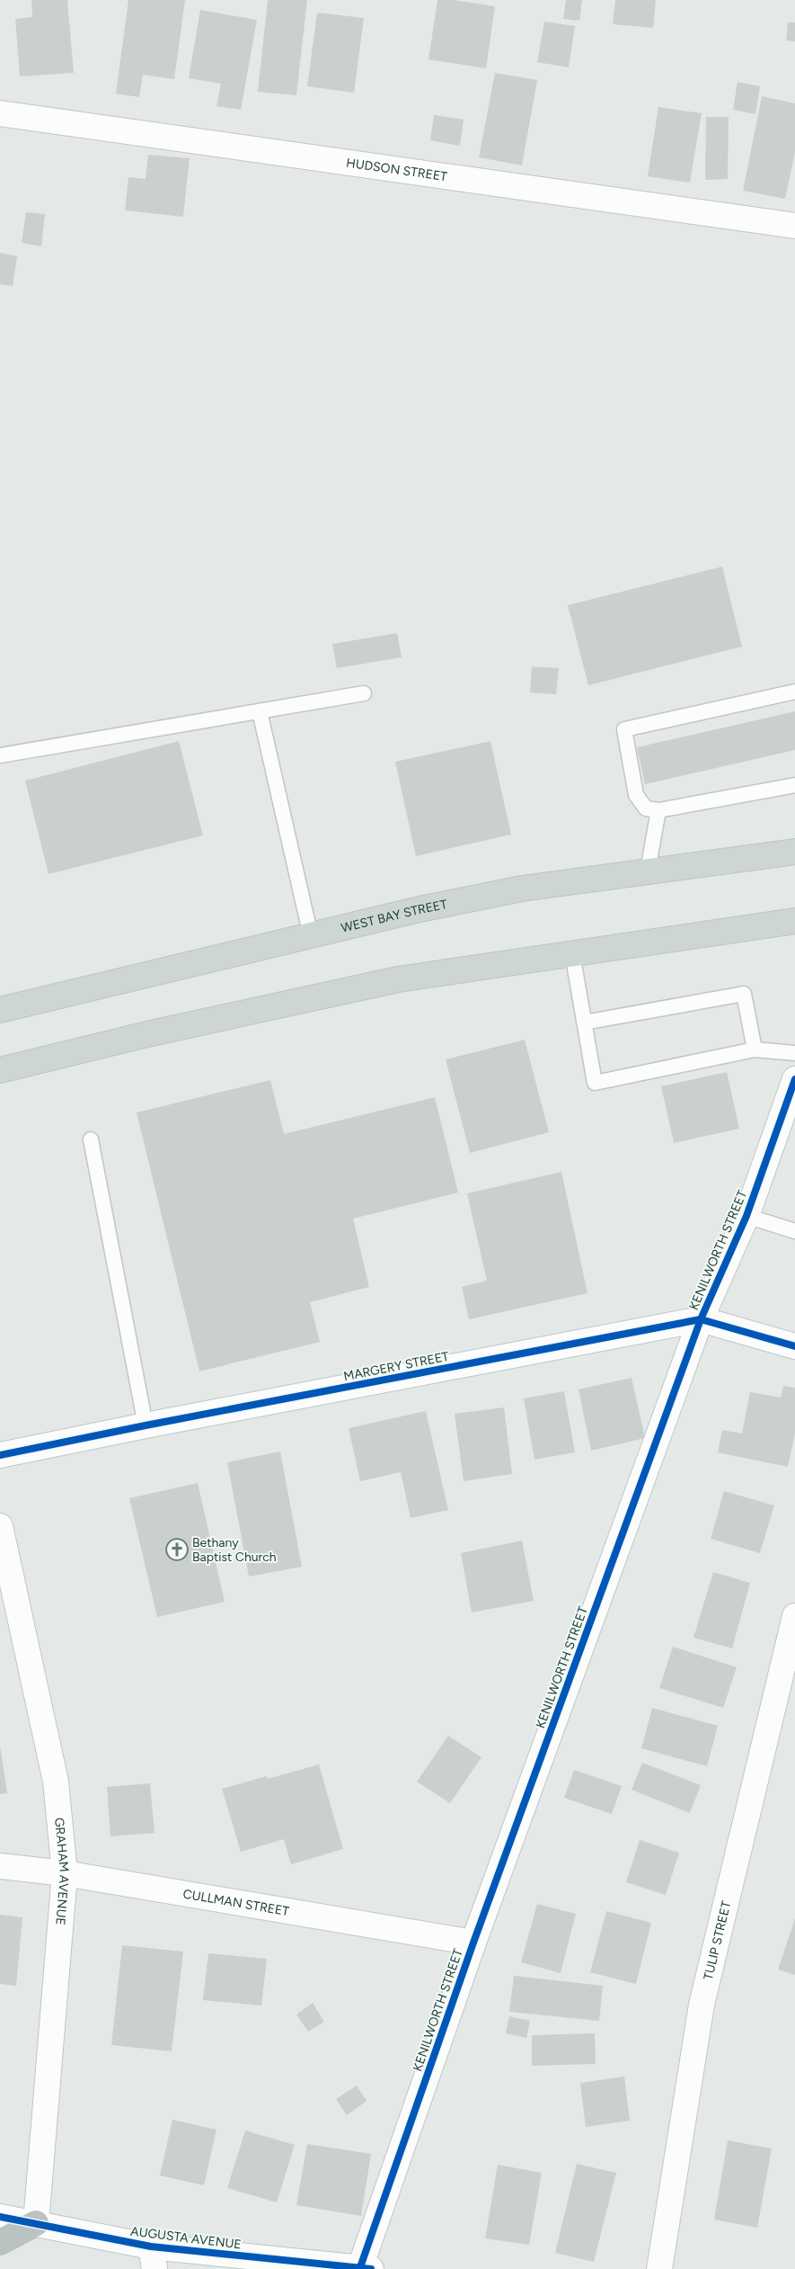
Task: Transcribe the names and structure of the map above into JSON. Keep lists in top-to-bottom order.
{
  "streets": {
    "main road": ["WEST BAY STREET"],
    "street": [
      "HUDSON STREET",
      "KENILWORTH STREET",
      "MARGERY STREET",
      "GRAHAM AVENUE",
      "CULLMAN STREET",
      "TULIP STREET",
      "AUGUSTA AVENUE"
    ]
  },
  "crossings": [
    ["KENILWORTH STREET", "MARGERY STREET"],
    ["KENILWORTH STREET", "CULLMAN STREET"],
    ["KENILWORTH STREET", "AUGUSTA AVENUE"],
    ["GRAHAM AVENUE", "CULLMAN STREET"],
    ["GRAHAM AVENUE", "AUGUSTA AVENUE"]
  ],
  "places": {
    "church": ["Bethany Baptist Church"]
  }
}
